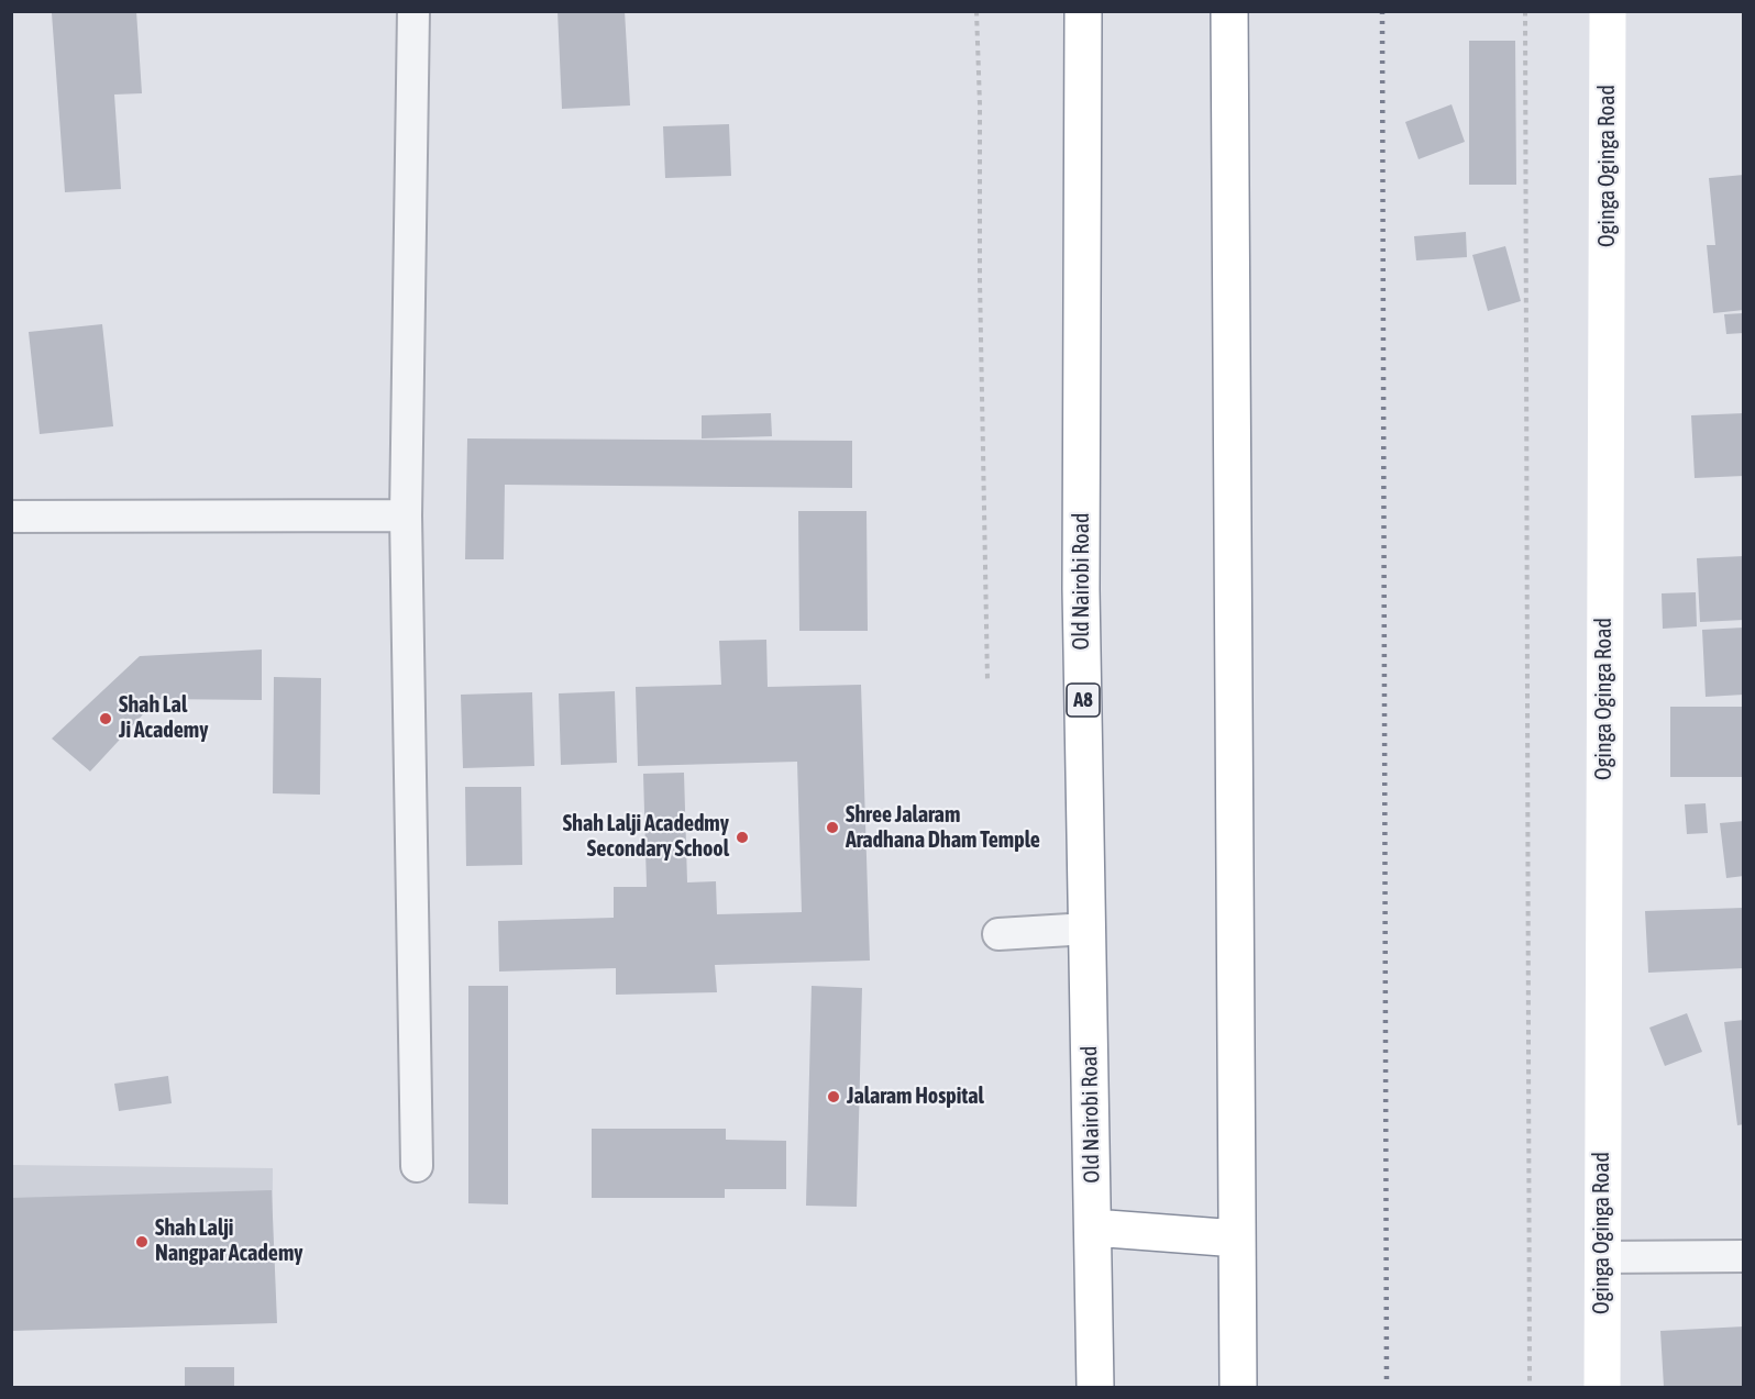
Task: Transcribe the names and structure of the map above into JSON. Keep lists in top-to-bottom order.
{
  "streets": {
    "main road": ["Oginga Oginga Road", "Old Nairobi Road", "A8"]
  },
  "places": [
    "Shah Lal Ji Academy",
    "Shree Jalaram Aradhana Dham Temple",
    "Shah Lalji Acadedmy Secondary School",
    "Jalaram Hospital",
    "Shah Lalji Nangpar Academy"
  ]
}
